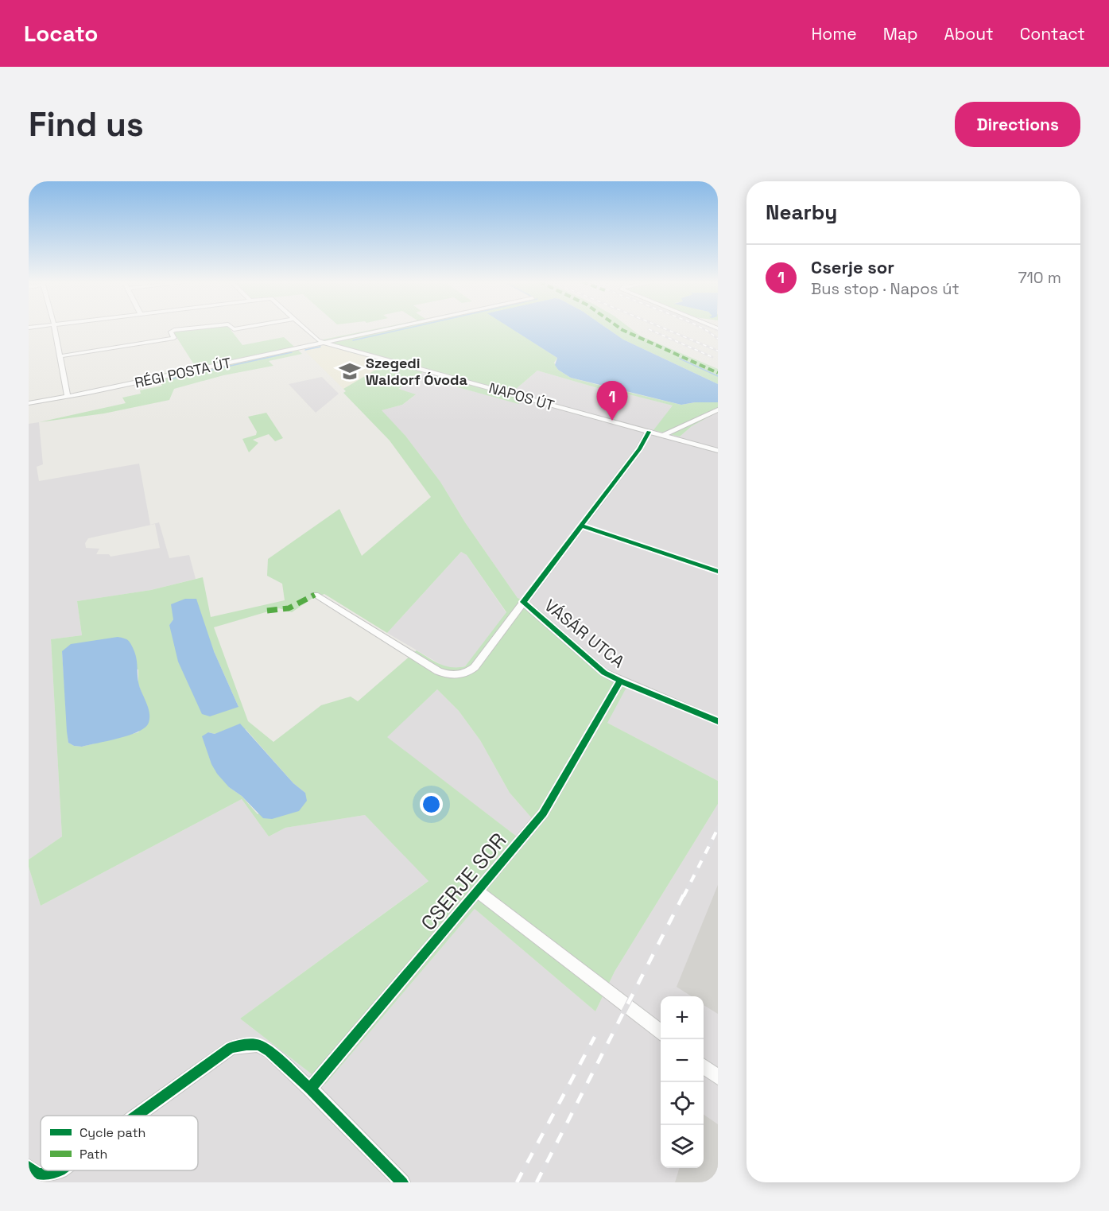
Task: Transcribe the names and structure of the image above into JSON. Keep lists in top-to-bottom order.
{
  "streets": {
    "street": [
      "RÉGI POSTA ÚT",
      "NAPOS ÚT",
      "VÁSÁR UTCA",
      "CSERJE SOR"
    ]
  },
  "crossings": [
    ["RÉGI POSTA ÚT", "NAPOS ÚT"],
    ["NAPOS ÚT", "VÁSÁR UTCA"],
    ["VÁSÁR UTCA", "CSERJE SOR"]
  ],
  "places": {
    "school or university": ["Szegedi Waldorf Óvoda"]
  },
  "legend": ["Cycle path", "Path"],
  "page": {
    "header": "Locato",
    "nav": [
      "Home",
      "Map",
      "About",
      "Contact"
    ],
    "buttons": "Directions",
    "title": "Find us",
    "heading": "Nearby",
    "list": [
      {
        "mark": "1",
        "name": "Cserje sor",
        "note": "Bus stop · Napos út",
        "value": "710 m"
      }
    ],
    "pins": "1",
    "map_buttons": ["+", "−"]
  }
}
